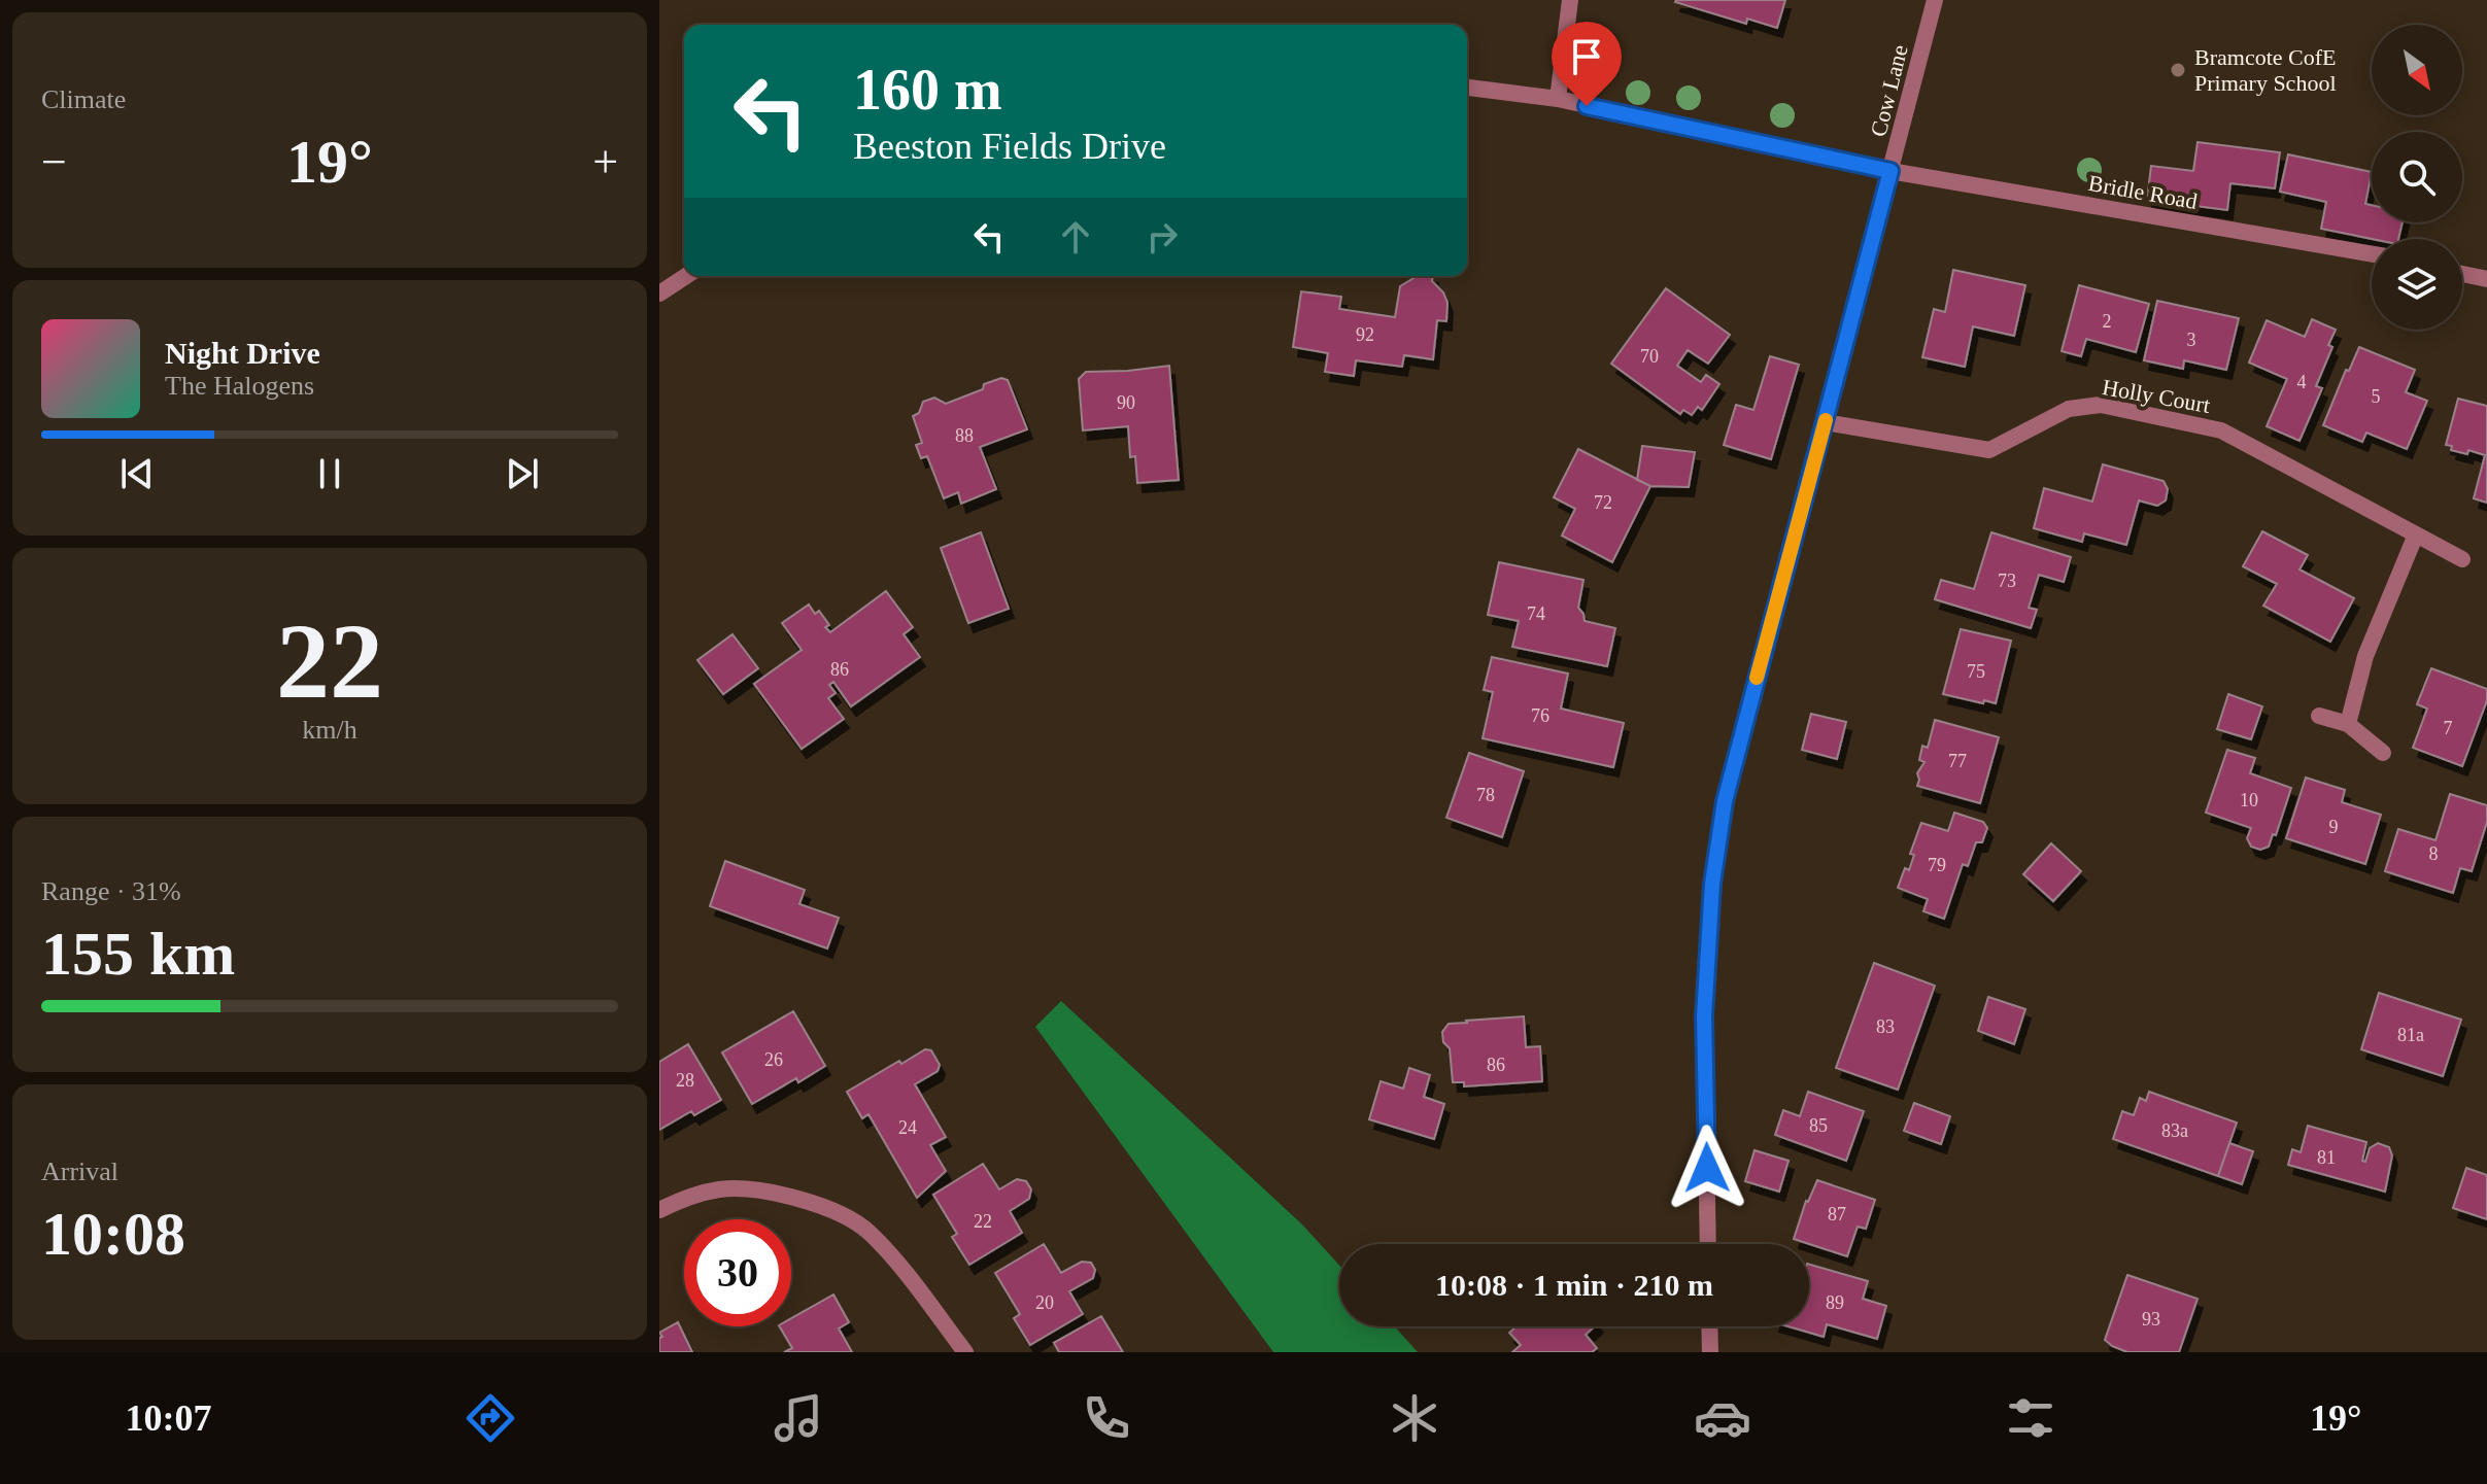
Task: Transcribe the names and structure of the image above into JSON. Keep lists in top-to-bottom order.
{
  "streets": {
    "street": ["Cow Lane", "Bridle Road", "Holly Court"]
  },
  "crossings": [
    ["Cow Lane", "Bridle Road"],
    ["Cow Lane", "Holly Court"]
  ],
  "places": ["Bramcote CofE Primary School"],
  "house_numbers": [
    "2",
    "92",
    "3",
    "70",
    "4",
    "5",
    "90",
    "88",
    "72",
    "73",
    "74",
    "86",
    "75",
    "76",
    "7",
    "77",
    "78",
    "10",
    "9",
    "8",
    "79",
    "83",
    "81a",
    "26",
    "86",
    "28",
    "85",
    "24",
    "83a",
    "81",
    "87",
    "22",
    "20",
    "89",
    "93"
  ],
  "north": "bottom right",
  "page": {
    "tile": [
      "Climate",
      ["22", "km/h"],
      ["Range · 31%", "155 km"],
      ["Arrival", "10:08"]
    ],
    "turn": ["160 m", "Beeston Fields Drive"],
    "heat": ["−", "19°", "+"],
    "song": ["Night Drive", "The Halogens"],
    "limit": "30",
    "trip": "10:08 · 1 min · 210 m",
    "tabs": ["10:07", "19°"]
  }
}
